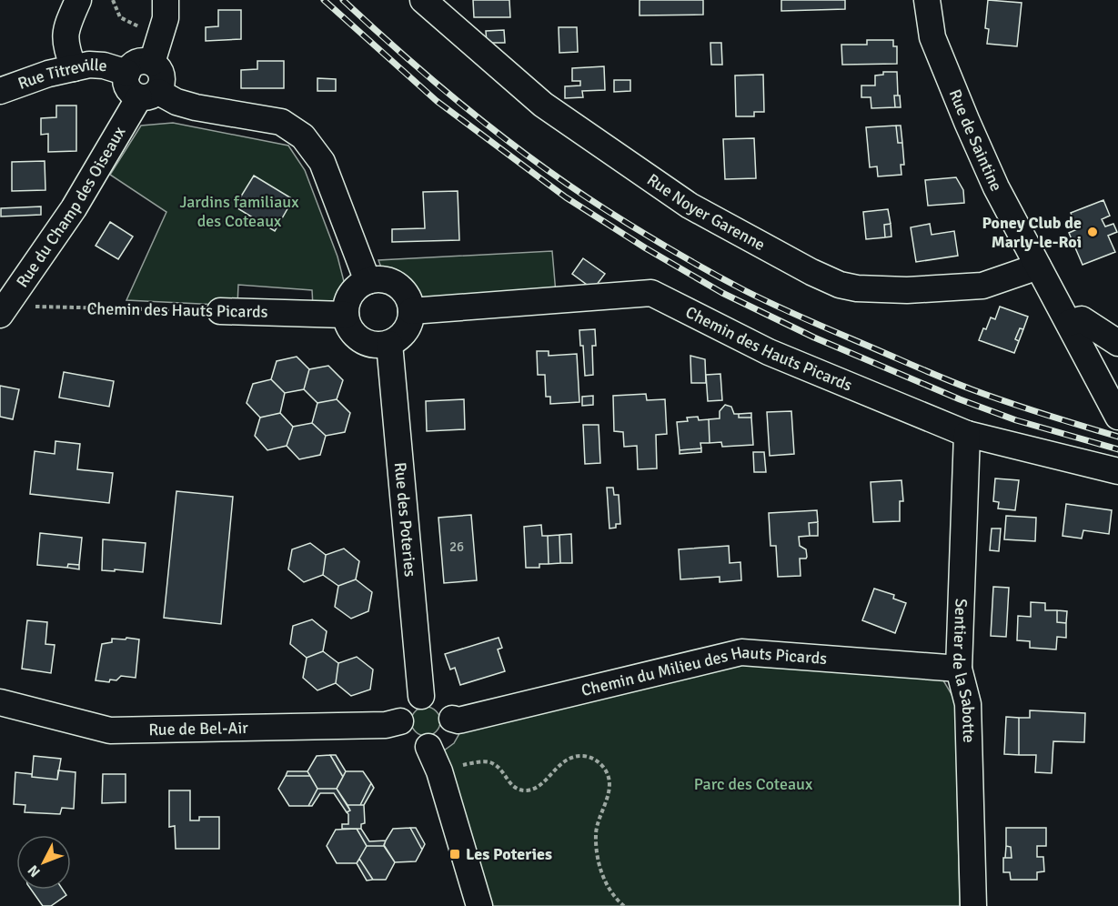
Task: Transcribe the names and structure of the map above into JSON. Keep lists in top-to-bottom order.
{
  "streets": {
    "street": [
      "Rue Titreville",
      "Rue de Saintine",
      "Rue du Champ des Oiseaux",
      "Rue Noyer Garenne",
      "Chemin des Hauts Picards",
      "Rue des Poteries",
      "Sentier de la Sabotte",
      "Chemin du Milieu des Hauts Picards",
      "Rue de Bel-Air"
    ]
  },
  "crossings": [
    ["Rue Titreville", "Rue du Champ des Oiseaux"],
    ["Rue de Saintine", "Rue Noyer Garenne"],
    ["Rue du Champ des Oiseaux", "Chemin des Hauts Picards"],
    ["Chemin des Hauts Picards", "Rue des Poteries"],
    ["Chemin des Hauts Picards", "Sentier de la Sabotte"],
    ["Rue des Poteries", "Chemin du Milieu des Hauts Picards"],
    ["Rue des Poteries", "Rue de Bel-Air"],
    ["Sentier de la Sabotte", "Chemin du Milieu des Hauts Picards"],
    ["Chemin du Milieu des Hauts Picards", "Rue de Bel-Air"]
  ],
  "parks": ["Jardins familiaux des Coteaux", "Parc des Coteaux"],
  "places": {
    "other": ["Poney Club de Marly-le-Roi"],
    "transit": ["Les Poteries"]
  },
  "house_numbers": ["26"],
  "north": "bottom left"
}
